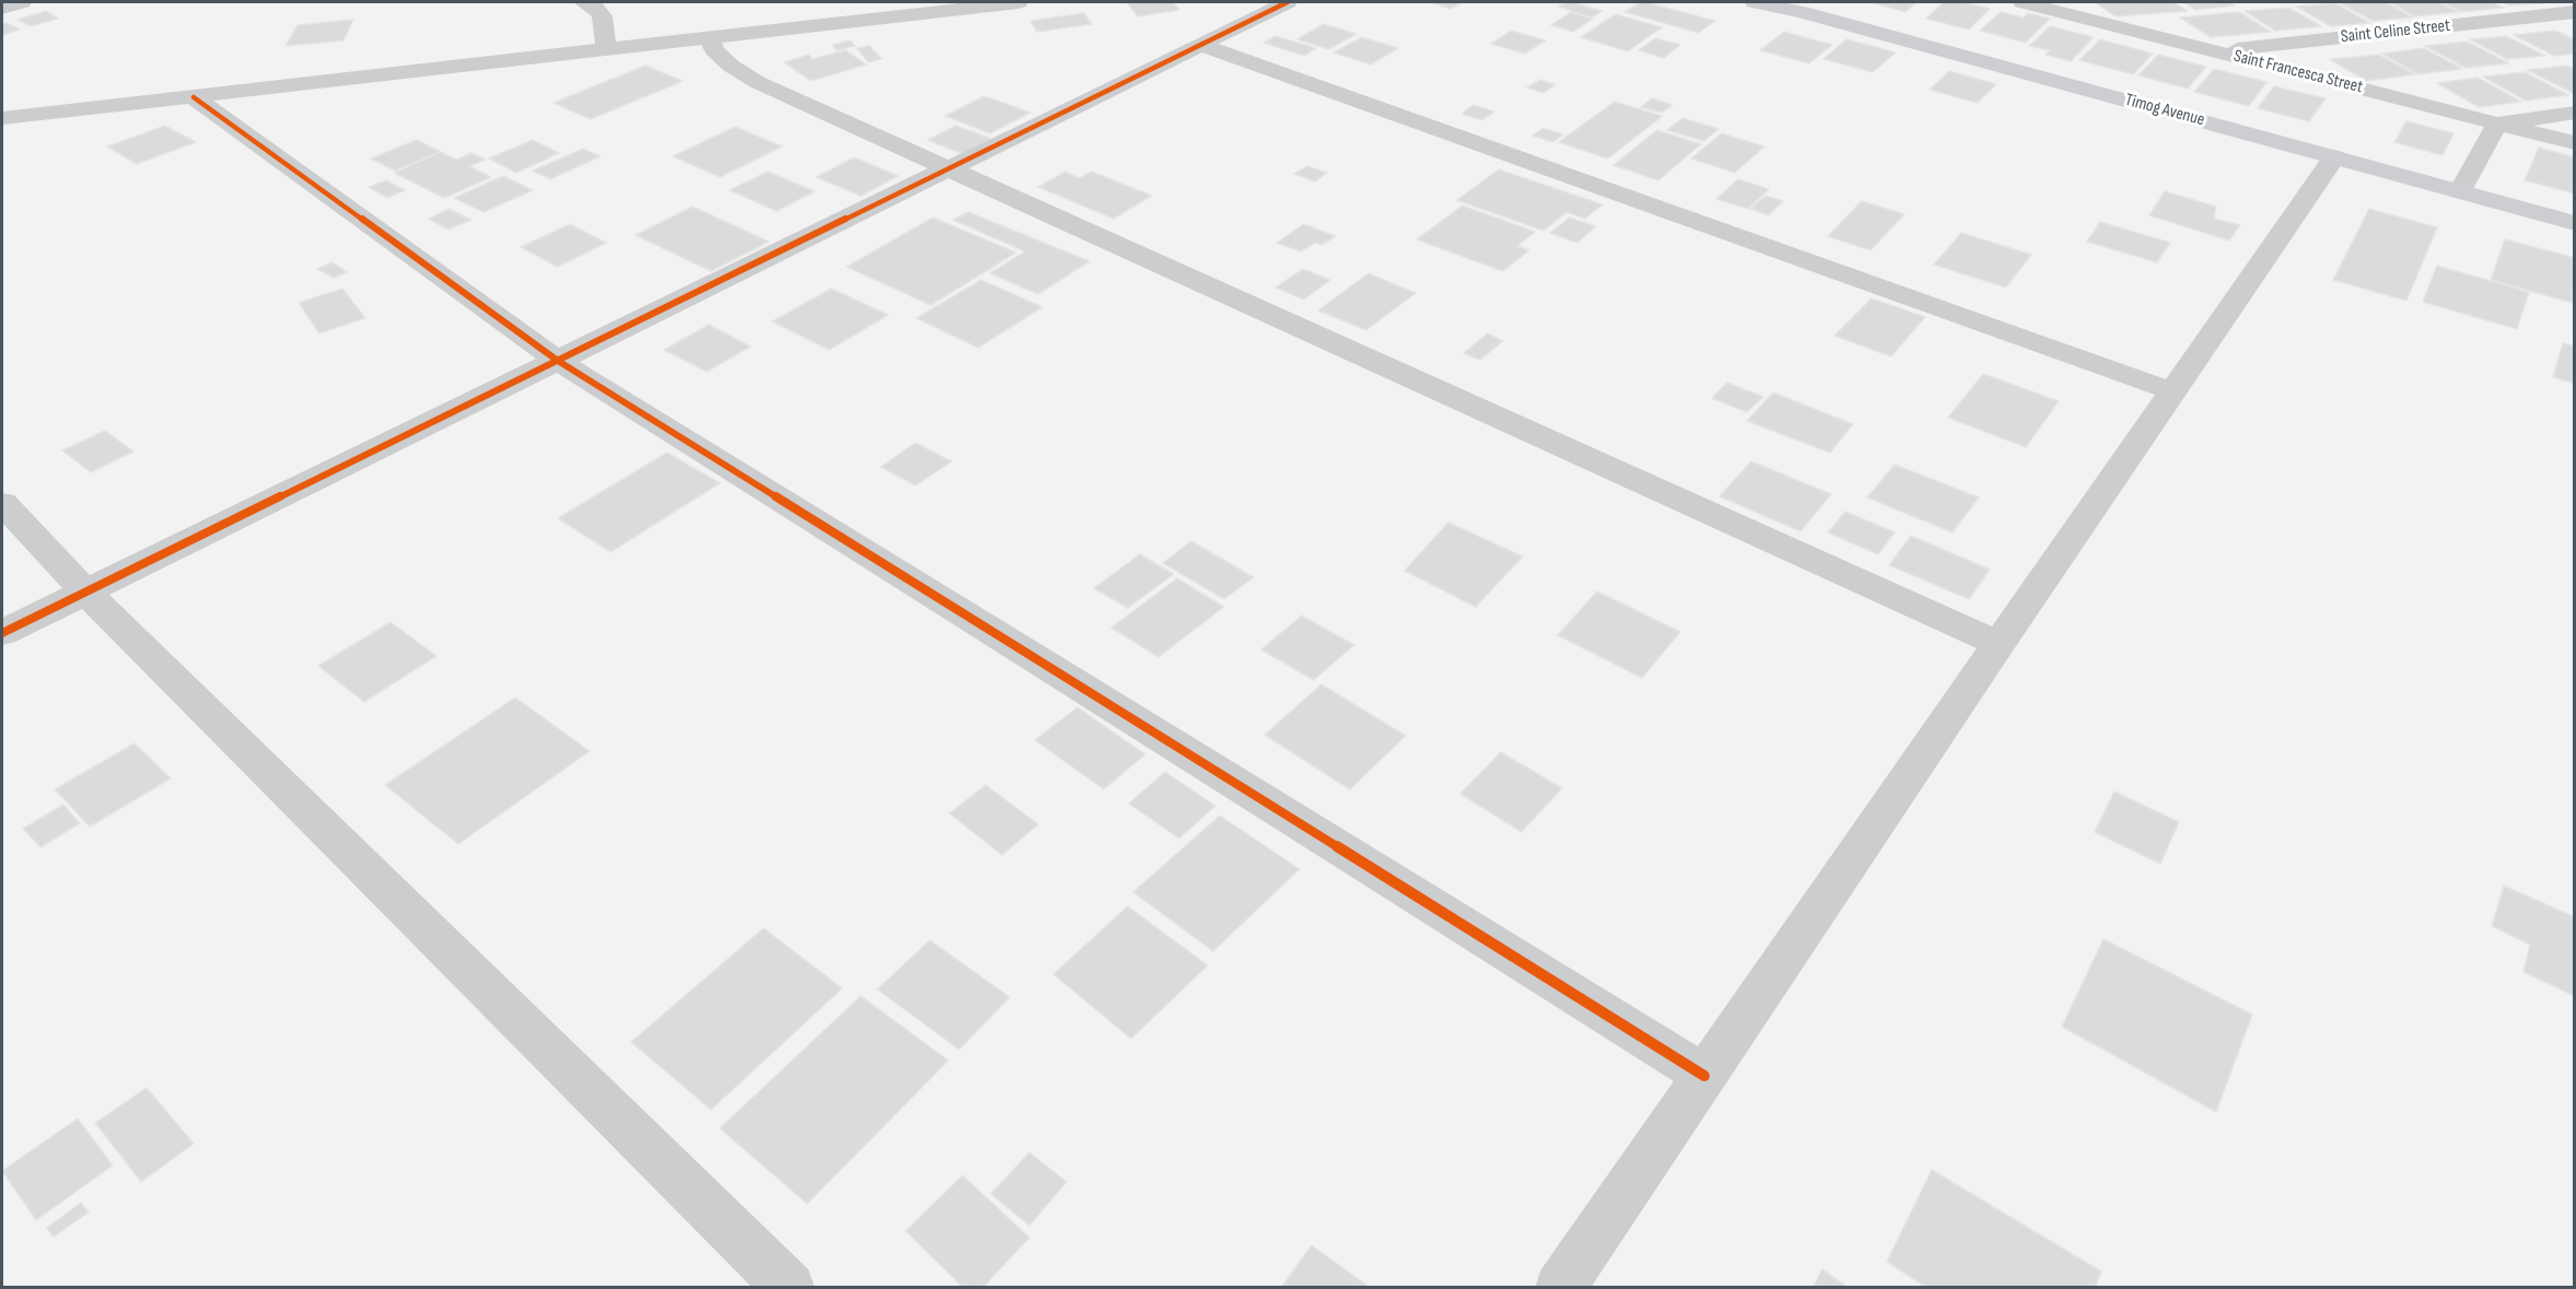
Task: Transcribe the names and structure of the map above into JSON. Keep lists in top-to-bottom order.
{
  "streets": {
    "main road": ["Timog Avenue"],
    "street": ["Saint Celine Street", "Saint Francesca Street"]
  },
  "crossings": [
    ["Saint Celine Street", "Saint Francesca Street"]
  ]
}
